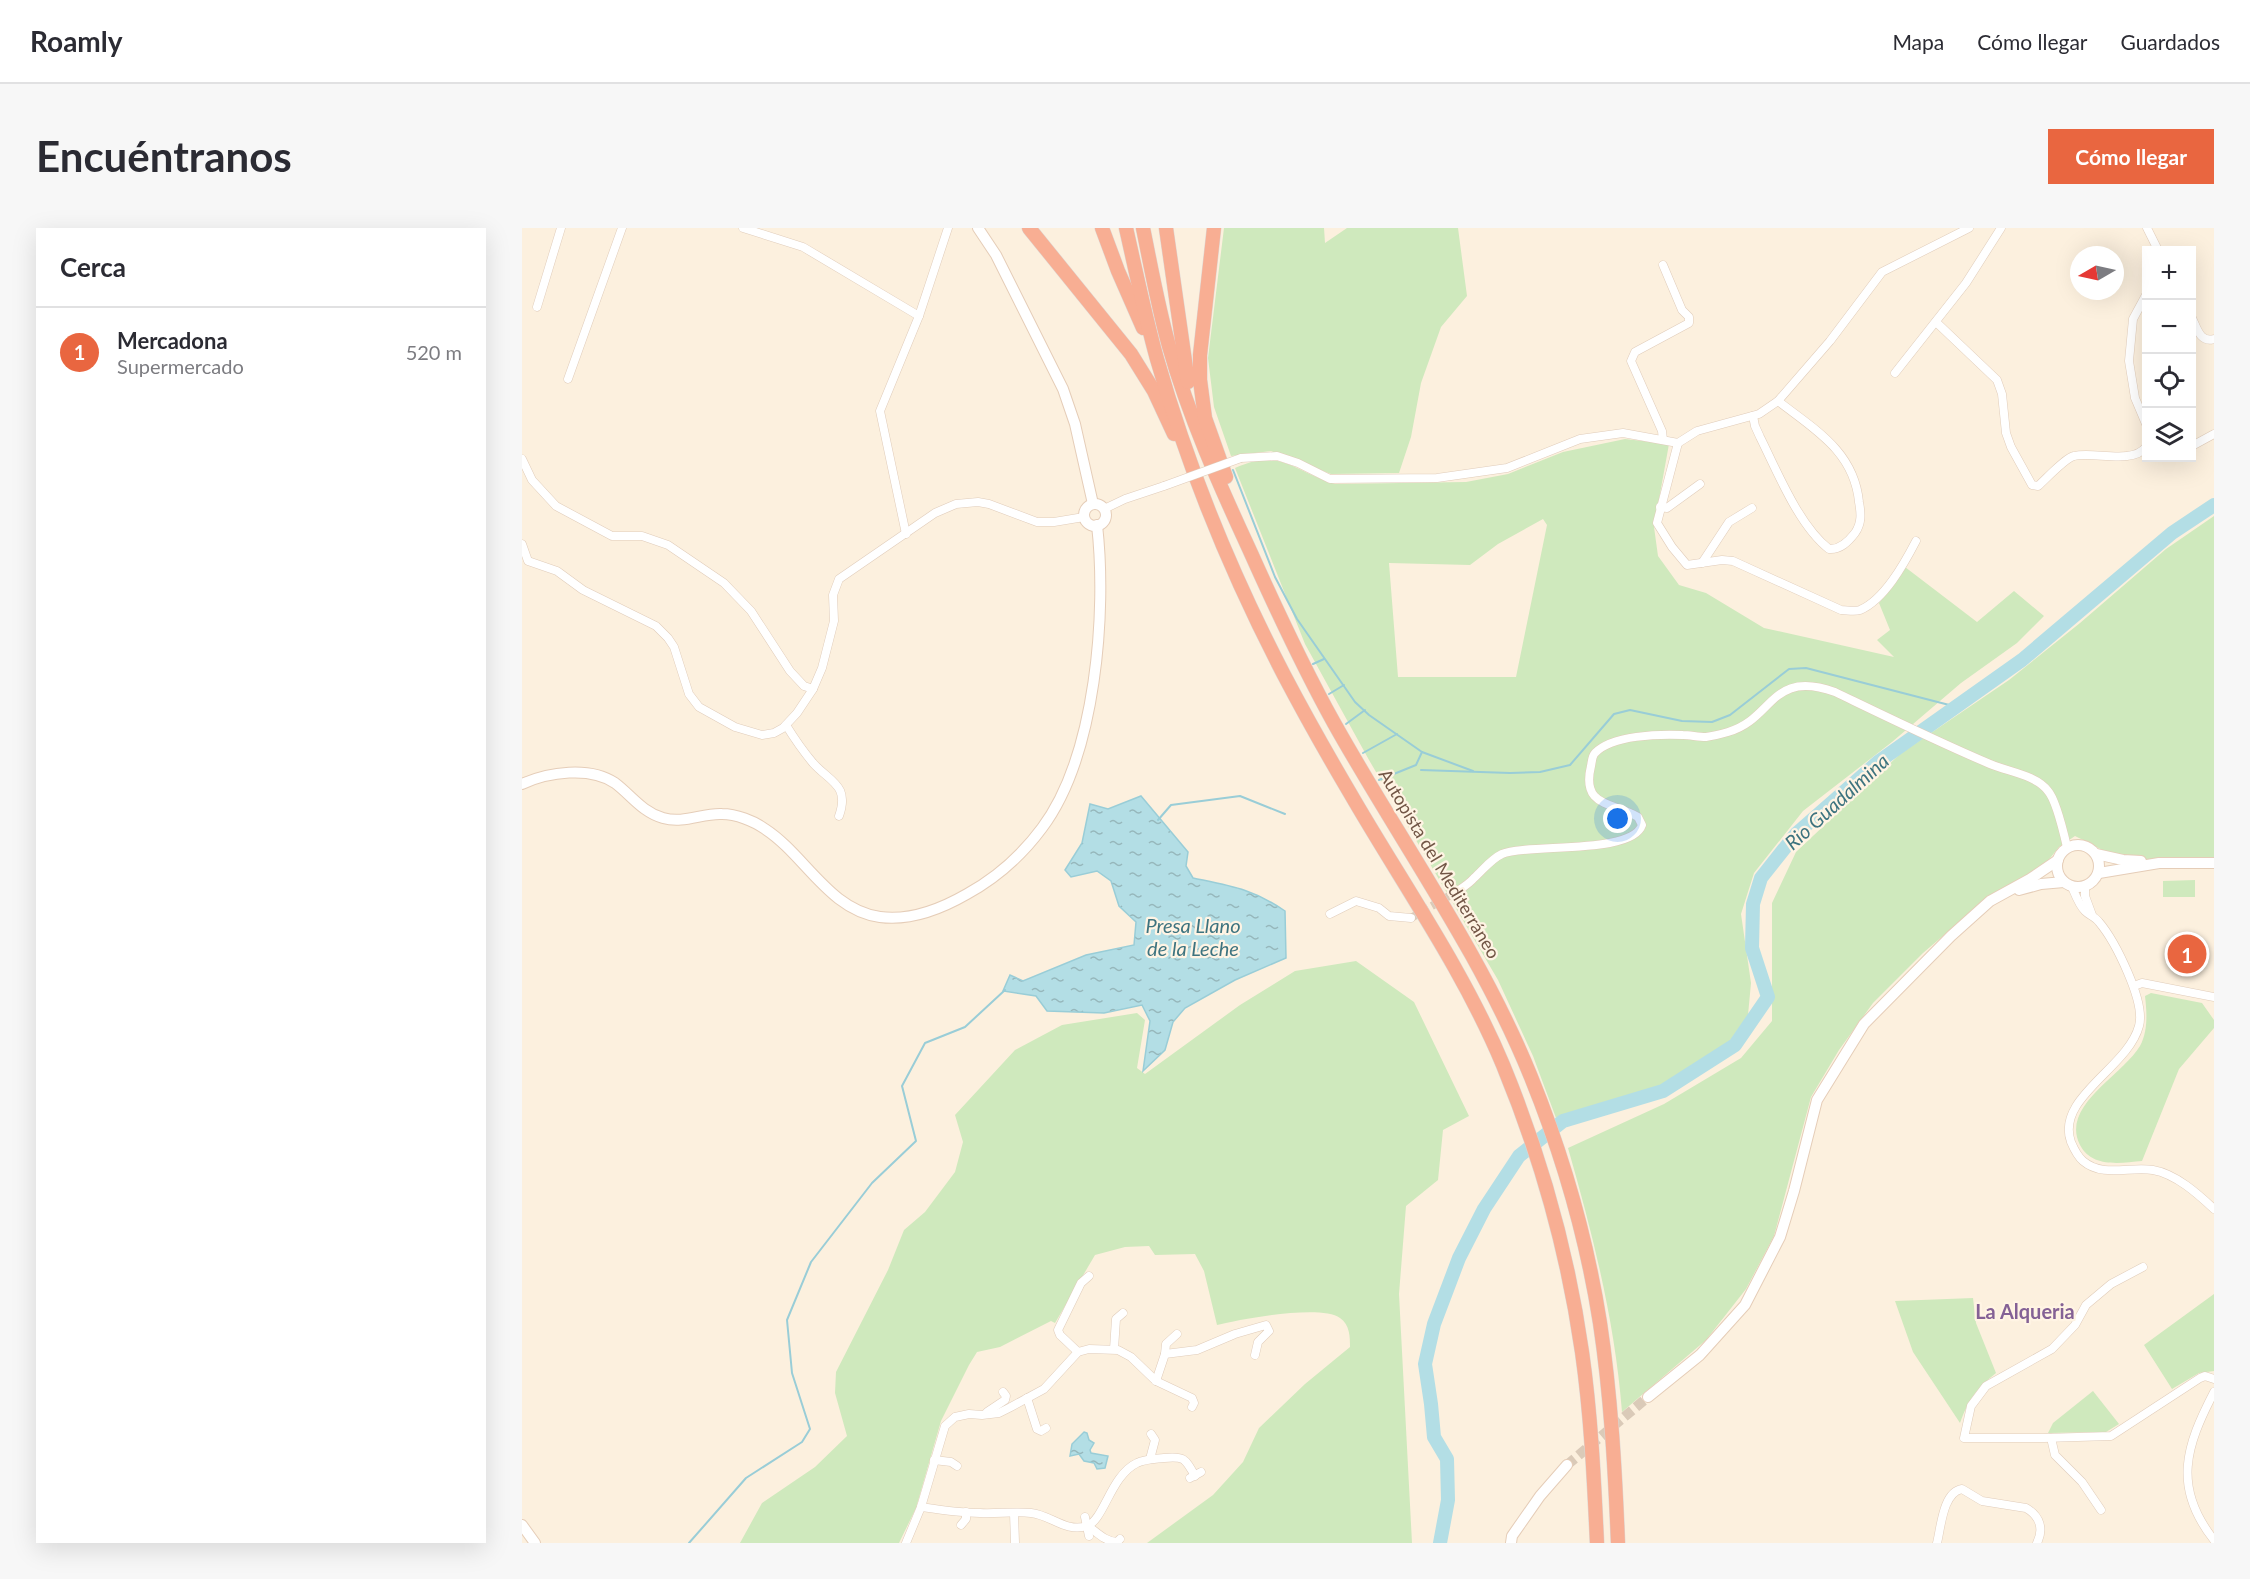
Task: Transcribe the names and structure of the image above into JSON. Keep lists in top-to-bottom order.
{
  "streets": {
    "highway": ["Autopista del Mediterráneo"]
  },
  "districts": ["La Alqueria"],
  "water": ["Rio Guadalmina", "Presa Llano de la Leche"],
  "north": "left",
  "page": {
    "header": "Roamly",
    "nav": ["Mapa", "Cómo llegar", "Guardados"],
    "buttons": "Cómo llegar",
    "title": "Encuéntranos",
    "heading": "Cerca",
    "map_buttons": ["+", "−"],
    "list": [
      {
        "mark": "1",
        "name": "Mercadona",
        "note": "Supermercado",
        "value": "520 m"
      }
    ],
    "pins": "1"
  }
}
